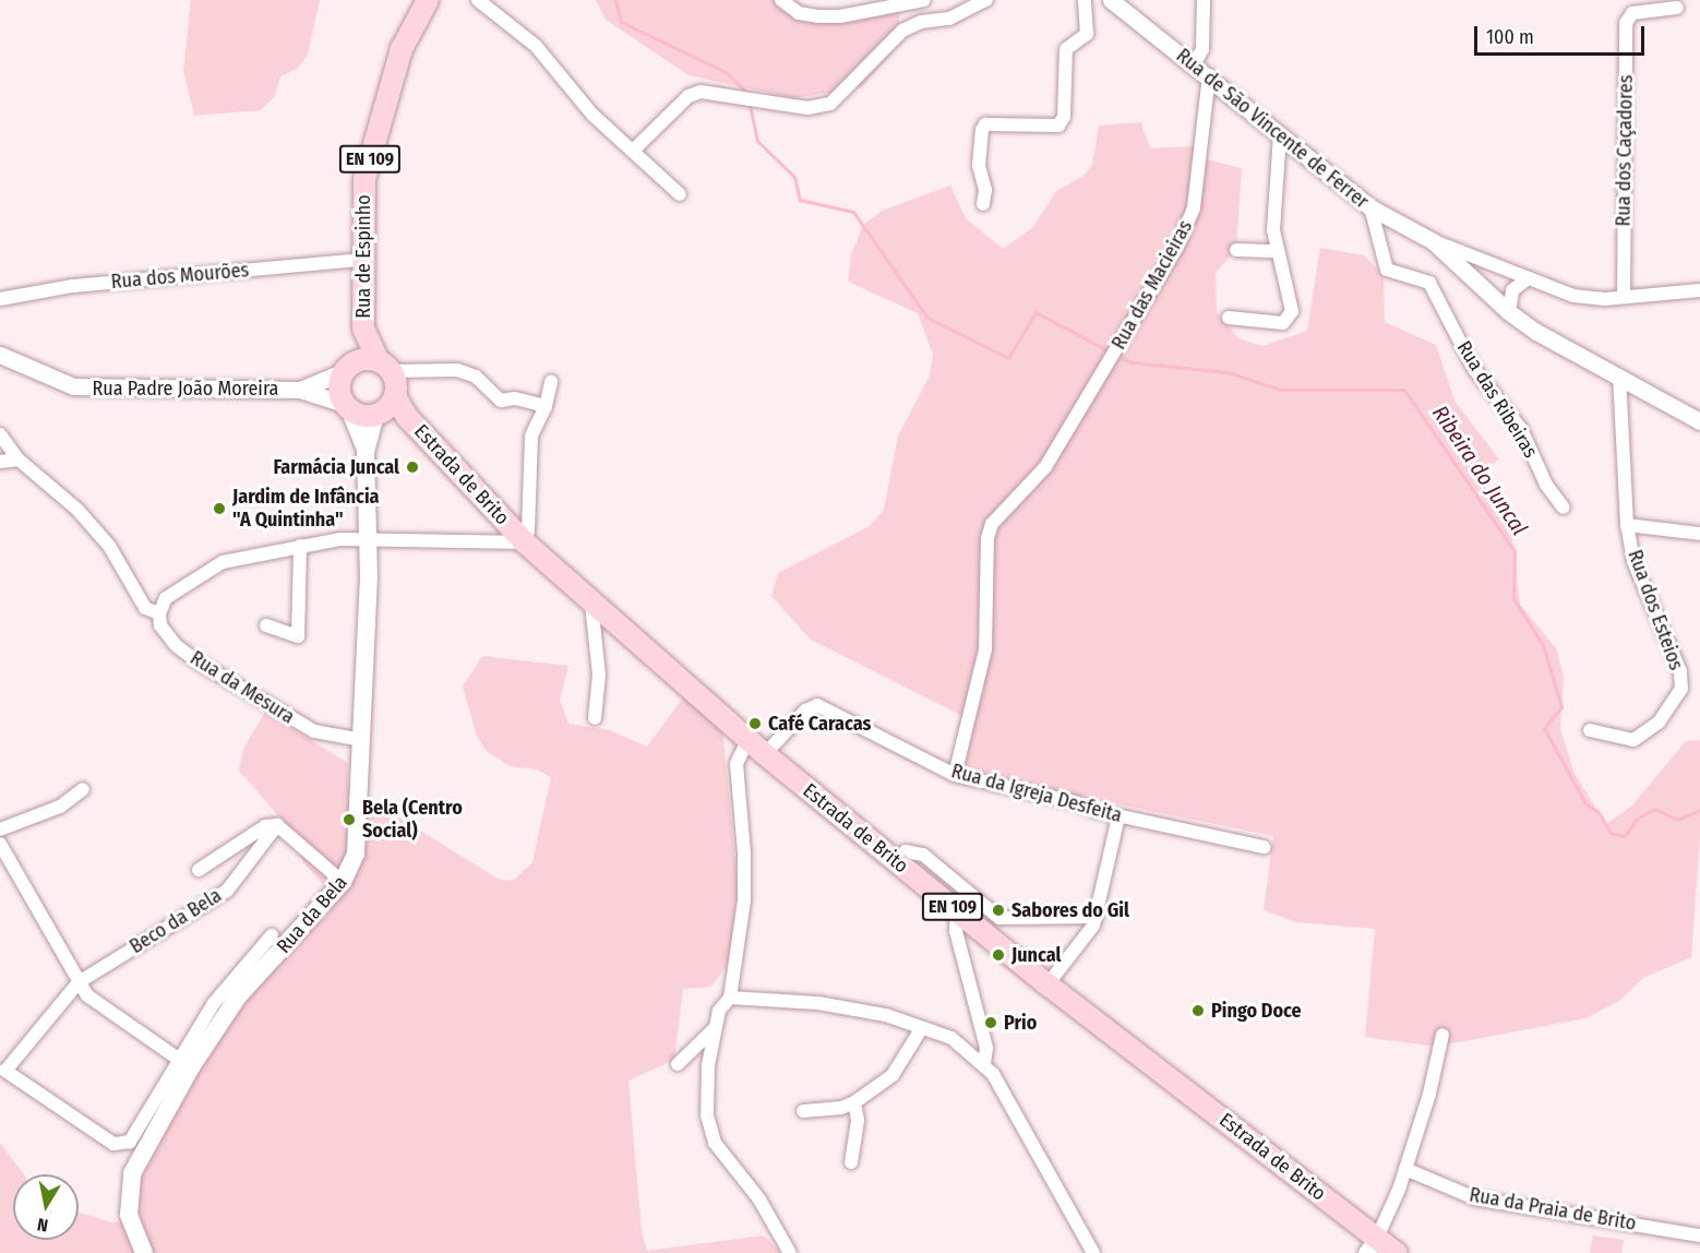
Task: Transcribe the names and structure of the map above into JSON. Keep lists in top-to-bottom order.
{
  "streets": {
    "main road": [
      "EN 109",
      "Rua de Espinho",
      "Estrada de Brito",
      "Rua da Bela"
    ],
    "street": [
      "Rua de São Vincente de Ferrer",
      "Rua dos Caçadores",
      "Rua dos Mourões",
      "Rua das Macieiras",
      "Rua Padre João Moreira",
      "Rua das Ribeiras",
      "Rua dos Esteios",
      "Rua da Mesura",
      "Rua da Igreja Desfeita",
      "Beco da Bela",
      "Rua da Praia de Brito"
    ]
  },
  "crossings": [
    ["Rua de São Vincente de Ferrer", "Rua das Macieiras"],
    ["Rua de São Vincente de Ferrer", "Rua das Ribeiras"],
    ["Rua de São Vincente de Ferrer", "Rua dos Esteios"],
    ["EN 109", "Rua de Espinho"],
    ["EN 109", "Rua Padre João Moreira"],
    ["EN 109", "Estrada de Brito"],
    ["EN 109", "Rua da Bela"],
    ["Rua de Espinho", "Rua dos Mourões"],
    ["Rua de Espinho", "Rua Padre João Moreira"],
    ["Rua de Espinho", "Estrada de Brito"],
    ["Rua de Espinho", "Rua da Bela"],
    ["Rua das Macieiras", "Rua da Igreja Desfeita"],
    ["Rua Padre João Moreira", "Rua da Bela"],
    ["Estrada de Brito", "Rua da Igreja Desfeita"],
    ["Estrada de Brito", "Rua da Bela"],
    ["Rua da Mesura", "Rua da Bela"],
    ["Rua da Bela", "Beco da Bela"]
  ],
  "water": ["Ribeira do Juncal"],
  "places": [
    "Farmácia Juncal",
    "Jardim de Infância \"A Quintinha\"",
    "Café Caracas",
    "Bela (Centro Social)",
    "Sabores do Gil",
    "Juncal",
    "Pingo Doce",
    "Prio"
  ],
  "scale_bar": "100 m",
  "north": "bottom"
}
